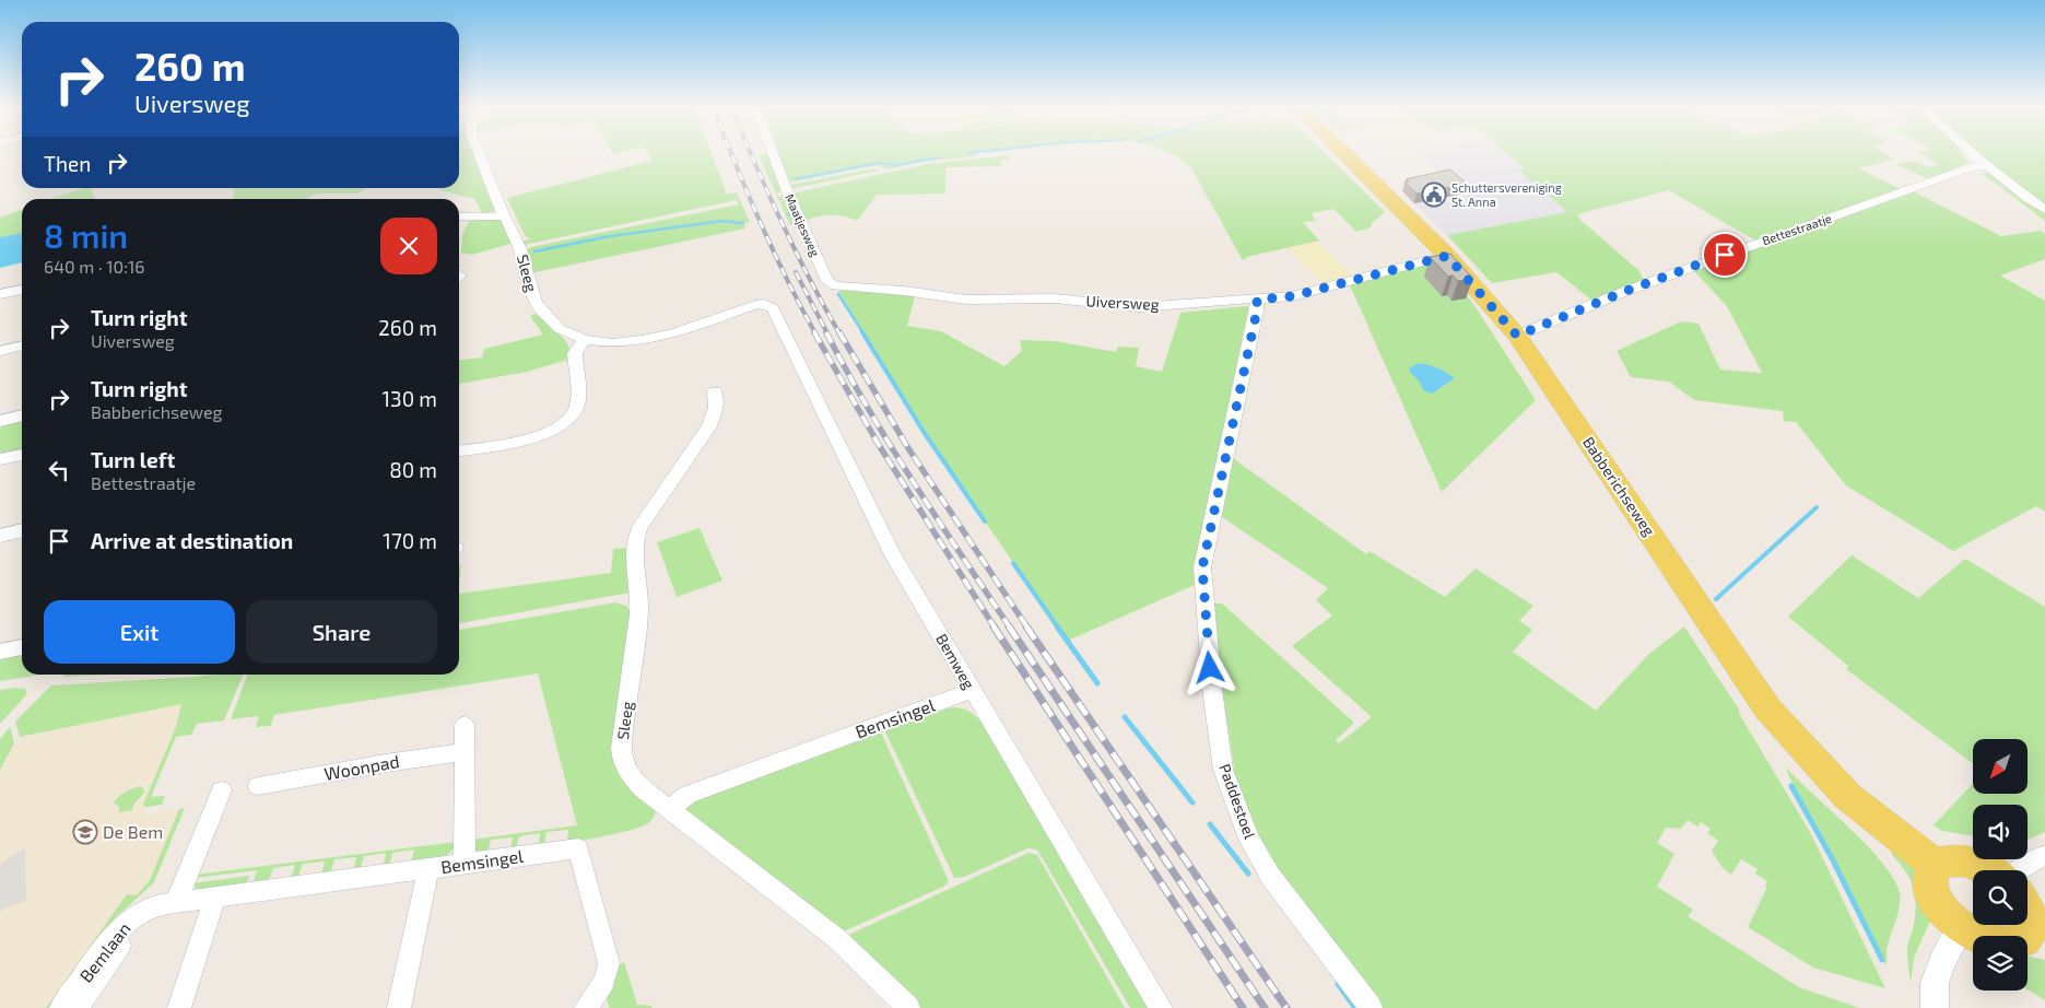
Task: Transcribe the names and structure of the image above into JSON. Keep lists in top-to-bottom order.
{
  "streets": {
    "main road": ["Babberichseweg"],
    "street": [
      "Maatjesweg",
      "Bettestraatje",
      "Sleeg",
      "Uiversweg",
      "Bemweg",
      "Bemsingel",
      "Woonpad",
      "Paddestoel",
      "Bemlaan"
    ]
  },
  "crossings": [
    ["Maatjesweg", "Uiversweg"],
    ["Bettestraatje", "Babberichseweg"],
    ["Sleeg", "Bemweg"],
    ["Sleeg", "Bemsingel"],
    ["Uiversweg", "Babberichseweg"],
    ["Uiversweg", "Paddestoel"],
    ["Bemweg", "Bemsingel"],
    ["Bemsingel", "Bemlaan"]
  ],
  "places": {
    "public building": ["Schuttersvereniging St. Anna"],
    "school or university": ["De Bem"]
  },
  "north": "bottom left",
  "page": {
    "turn": ["260 m", "Uiversweg"],
    "then": "Then",
    "heading": ["8 min", "640 m · 10:16"],
    "list": [
      {
        "name": "Turn right",
        "note": "Uiversweg",
        "value": "260 m"
      },
      {
        "name": "Turn right",
        "note": "Babberichseweg",
        "value": "130 m"
      },
      {
        "name": "Turn left",
        "note": "Bettestraatje",
        "value": "80 m"
      },
      {
        "name": "Arrive at destination",
        "value": "170 m"
      }
    ],
    "buttons": ["Exit", "Share"]
  }
}
